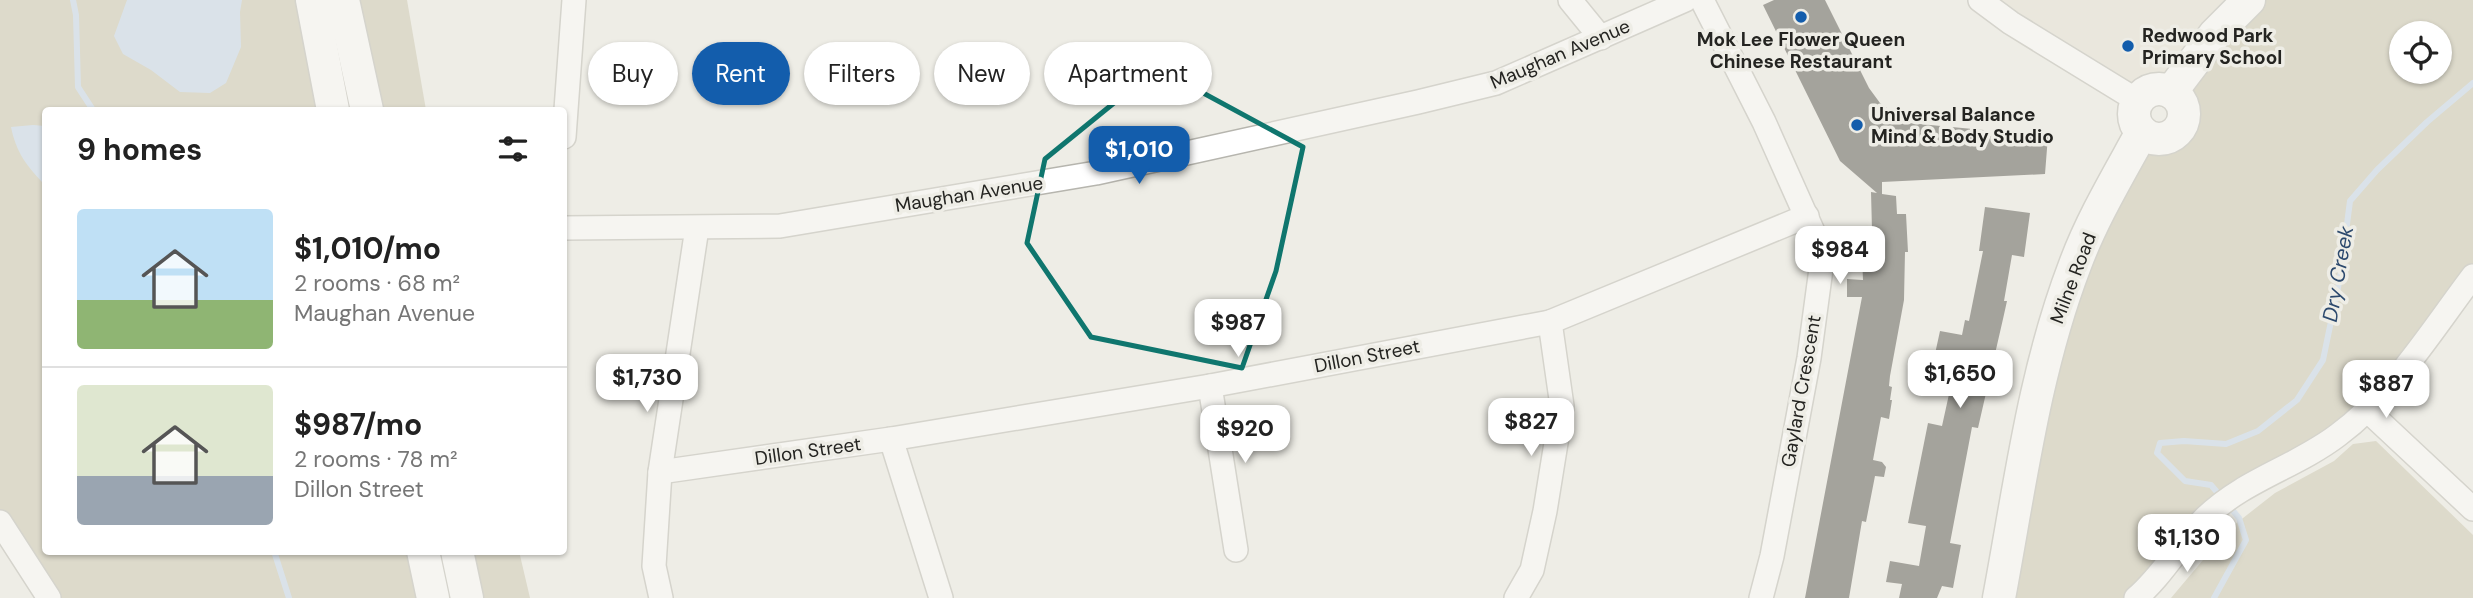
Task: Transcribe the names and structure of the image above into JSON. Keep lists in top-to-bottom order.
{
  "streets": {
    "main road": ["Milne Road"],
    "street": ["Maughan Avenue", "Dillon Street", "Gaylard Crescent"]
  },
  "crossings": [
    ["Dillon Street", "Gaylard Crescent"]
  ],
  "water": ["Dry Creek"],
  "places": ["Mok Lee Flower Queen Chinese Restaurant", "Redwood Park Primary School", "Universal Balance Mind & Body Studio"],
  "page": {
    "chip": [
      "Buy",
      "Rent",
      "Filters",
      "New",
      "Apartment"
    ],
    "heading": "9 homes",
    "price": [
      "$1,010",
      "$984",
      "$987",
      "$1,650",
      "$1,730",
      "$887",
      "$827",
      "$920",
      "$1,130"
    ],
    "list": [
      {
        "name": "$1,010/mo",
        "note": "2 rooms · 68 m² · Maughan Avenue"
      },
      {
        "name": "$987/mo",
        "note": "2 rooms · 78 m² · Dillon Street"
      }
    ]
  }
}
